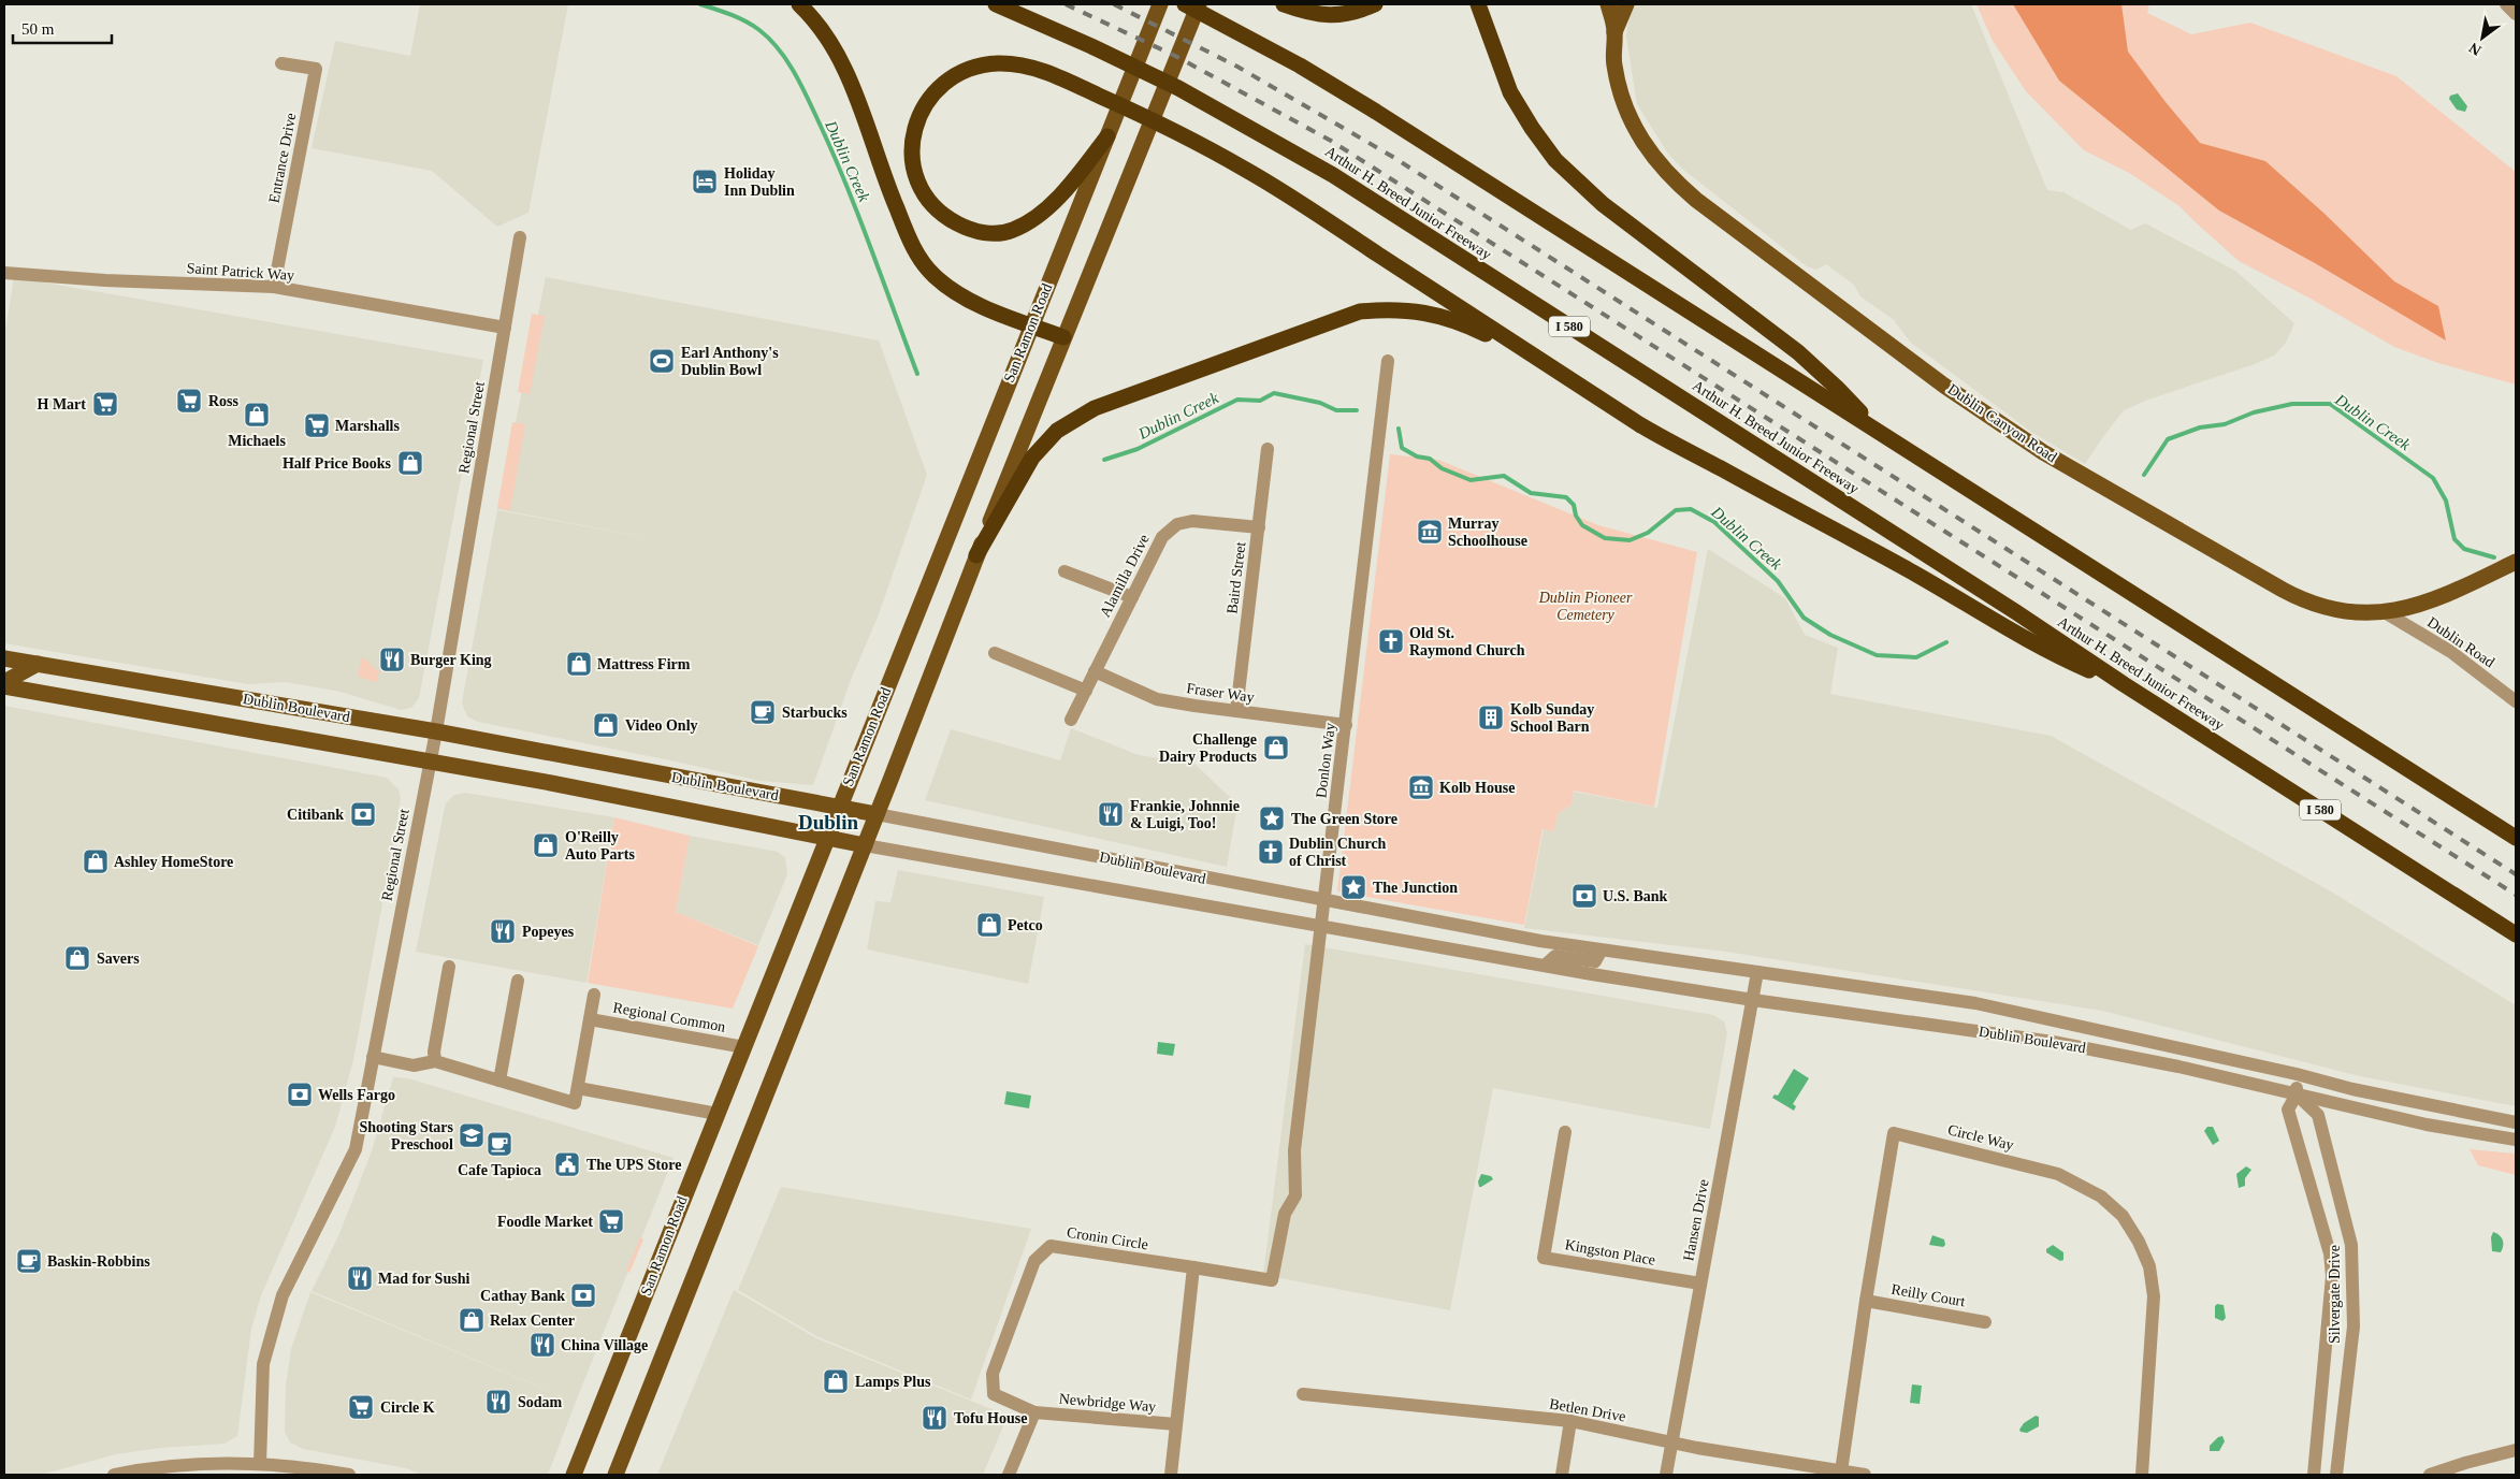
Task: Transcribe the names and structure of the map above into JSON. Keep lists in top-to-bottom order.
{
  "streets": {
    "highway": ["Arthur H. Breed Junior Freeway", "I 580"],
    "main road": ["San Ramon Road", "Dublin Canyon Road", "Dublin Boulevard"],
    "street": [
      "Entrance Drive",
      "Saint Patrick Way",
      "Regional Street",
      "Alamilla Drive",
      "Baird Street",
      "Dublin Road",
      "Fraser Way",
      "Donlon Way",
      "Regional Common",
      "Circle Way",
      "Hansen Drive",
      "Cronin Circle",
      "Kingston Place",
      "Silvergate Drive",
      "Reilly Court",
      "Newbridge Way",
      "Betlen Drive"
    ]
  },
  "crossings": [
    ["Entrance Drive", "Saint Patrick Way"],
    ["Saint Patrick Way", "Regional Street"],
    ["San Ramon Road", "Dublin Boulevard"],
    ["San Ramon Road", "Regional Common"],
    ["Dublin Canyon Road", "Dublin Road"],
    ["Regional Street", "Dublin Boulevard"],
    ["Alamilla Drive", "Baird Street"],
    ["Alamilla Drive", "Fraser Way"],
    ["Baird Street", "Fraser Way"],
    ["Fraser Way", "Donlon Way"],
    ["Dublin Boulevard", "Donlon Way"],
    ["Dublin Boulevard", "Hansen Drive"],
    ["Dublin Boulevard", "Silvergate Drive"],
    ["Donlon Way", "Cronin Circle"],
    ["Circle Way", "Reilly Court"],
    ["Circle Way", "Betlen Drive"],
    ["Hansen Drive", "Kingston Place"],
    ["Hansen Drive", "Betlen Drive"],
    ["Cronin Circle", "Newbridge Way"]
  ],
  "districts": ["Dublin"],
  "water": ["Dublin Creek"],
  "parks": ["Dublin Pioneer Cemetery"],
  "places": {
    "hotel": ["Holiday Inn Dublin"],
    "sports": ["Earl Anthony's Dublin Bowl"],
    "supermarket": [
      "Ross",
      "H Mart",
      "Marshalls",
      "Foodle Market",
      "Circle K"
    ],
    "shop": [
      "Michaels",
      "Half Price Books",
      "Mattress Firm",
      "Video Only",
      "Challenge Dairy Products",
      "O'Reilly Auto Parts",
      "Ashley HomeStore",
      "Petco",
      "Savers",
      "Relax Center",
      "Lamps Plus"
    ],
    "museum": ["Murray Schoolhouse", "Kolb House"],
    "church": ["Old St. Raymond Church", "Dublin Church of Christ"],
    "restaurant": [
      "Burger King",
      "Frankie, Johnnie & Luigi, Too!",
      "Popeyes",
      "Mad for Sushi",
      "China Village",
      "Sodam",
      "Tofu House"
    ],
    "cafe": ["Starbucks", "Cafe Tapioca", "Baskin-Robbins"],
    "building": ["Kolb Sunday School Barn"],
    "bank": [
      "Citibank",
      "U.S. Bank",
      "Wells Fargo",
      "Cathay Bank"
    ],
    "place": ["The Green Store", "The Junction"],
    "school or university": ["Shooting Stars Preschool"],
    "public building": ["The UPS Store"]
  },
  "scale_bar": "50 m",
  "north": "bottom left"
}
